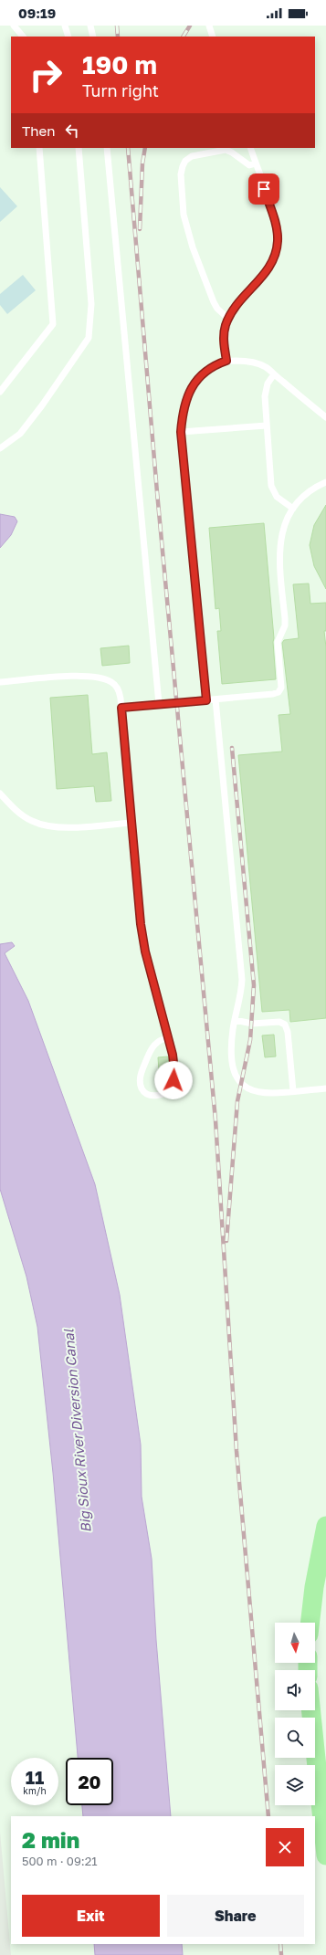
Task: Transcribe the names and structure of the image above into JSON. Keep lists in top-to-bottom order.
{
  "water": ["Big Sioux River Diversion Canal"],
  "north": "bottom",
  "page": {
    "status": "09:19",
    "turn": ["190 m", "Turn right"],
    "then": "Then",
    "speed": "11 km/h",
    "limit": "20",
    "heading": ["2 min", "500 m · 09:21"],
    "buttons": ["Exit", "Share"]
  }
}
